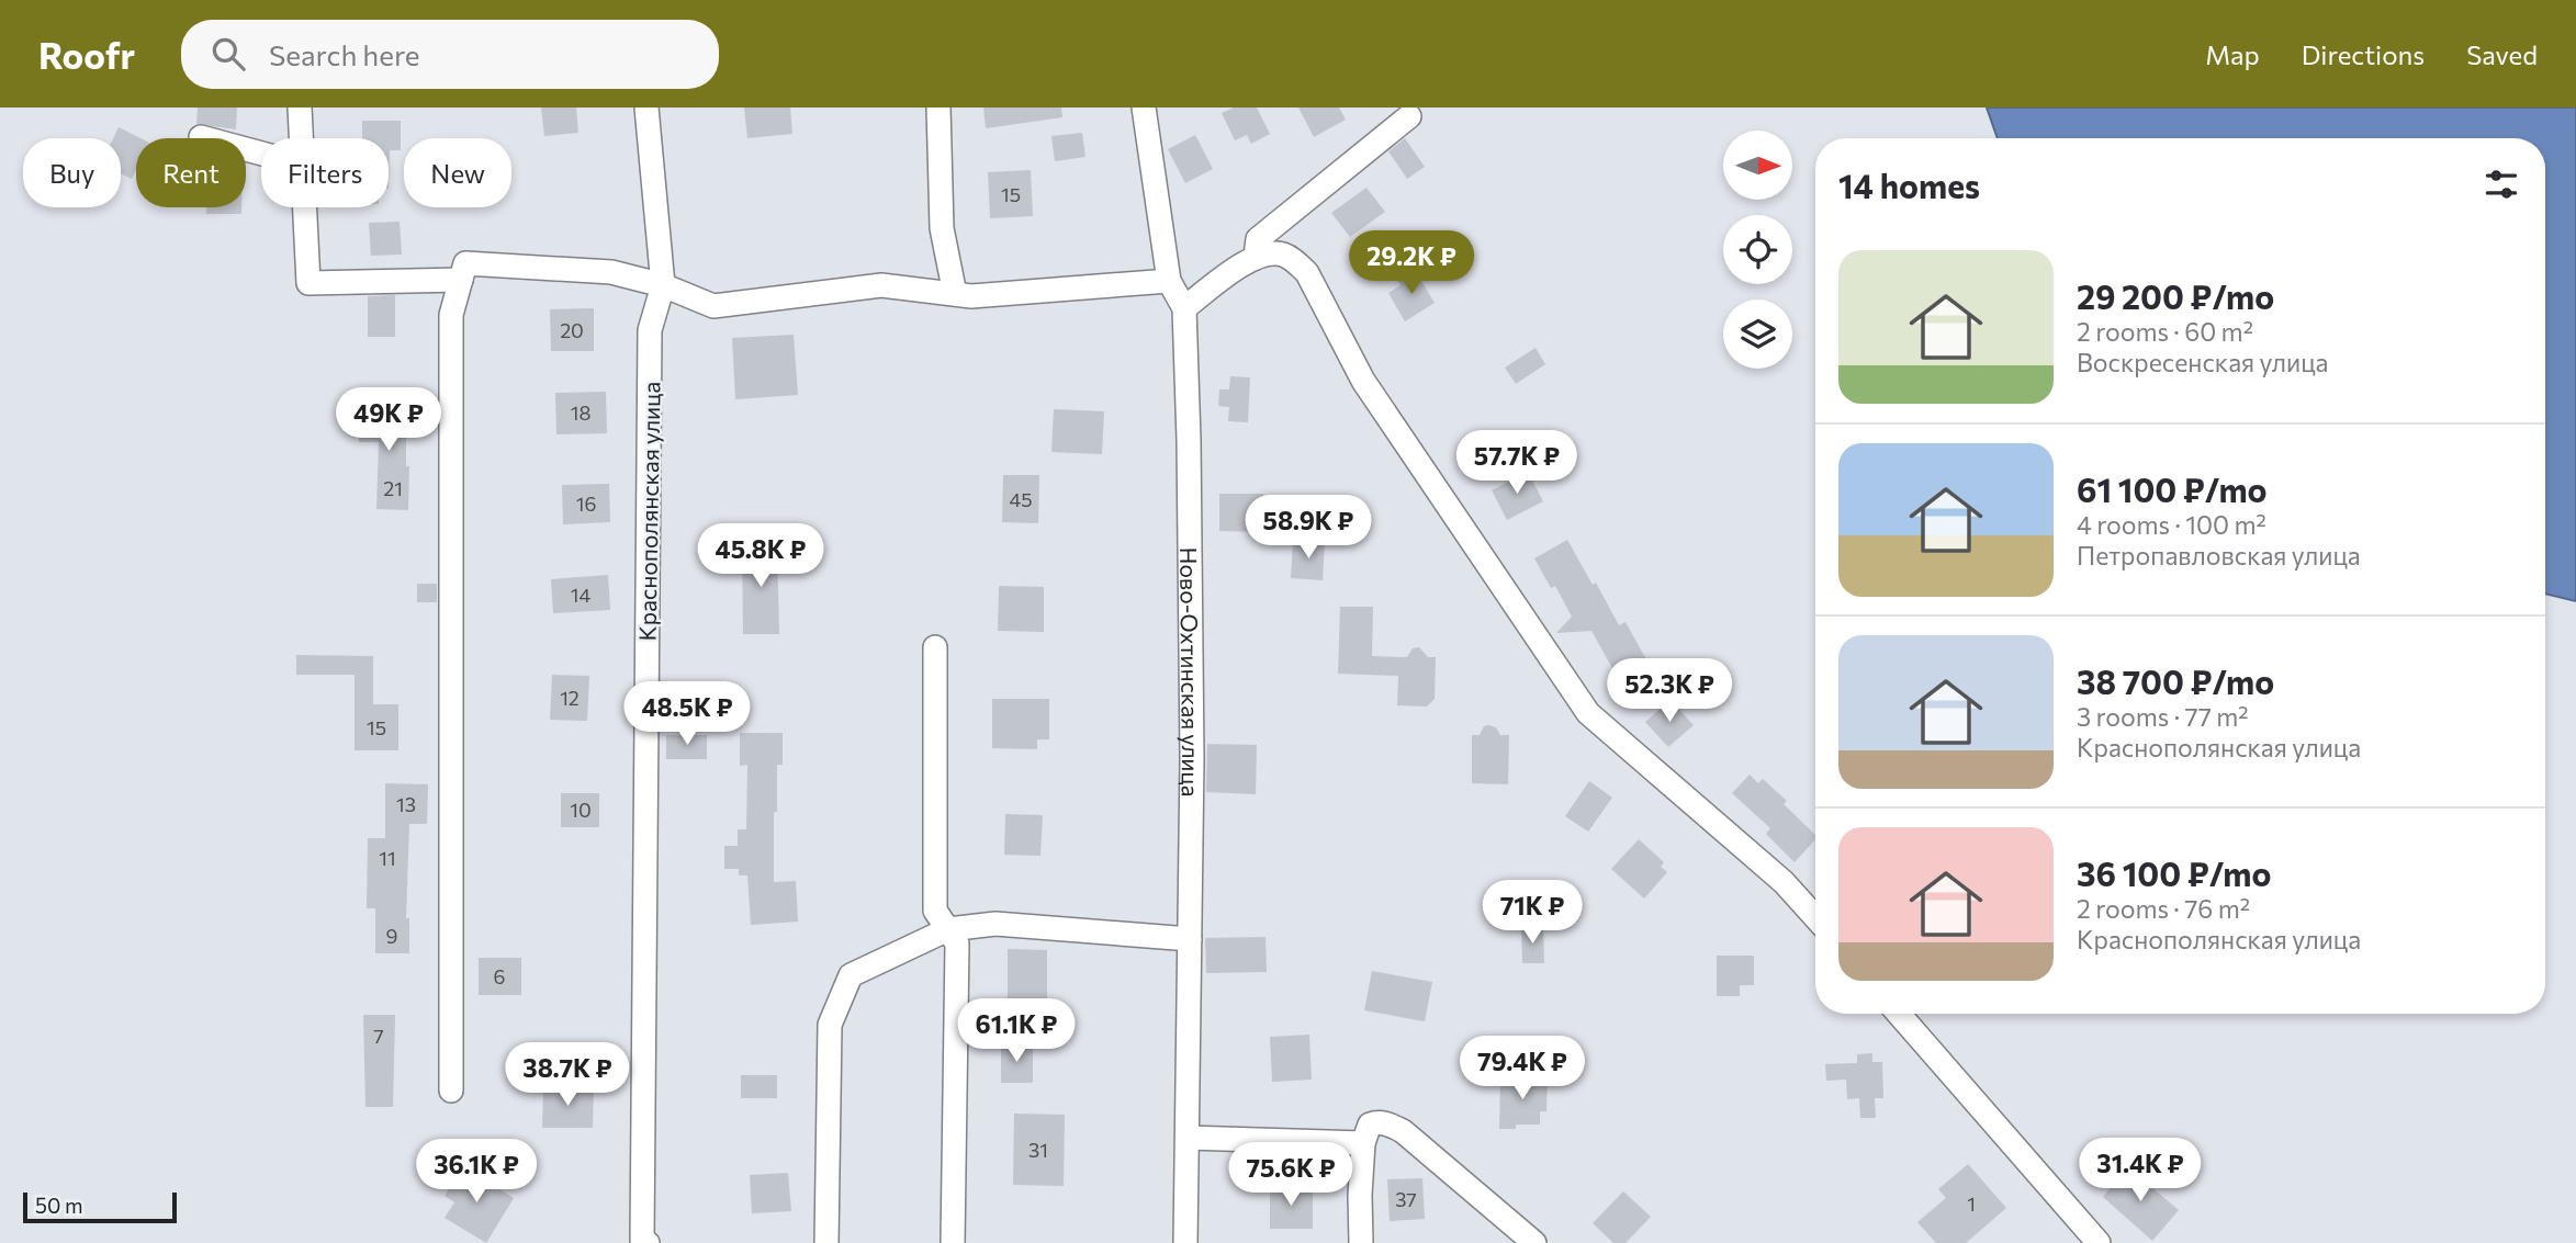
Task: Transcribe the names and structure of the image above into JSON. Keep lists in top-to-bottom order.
{
  "streets": {
    "street": ["Краснополянская улица", "Ново-Охтинская улица"]
  },
  "house_numbers": [
    "15",
    "20",
    "18",
    "21",
    "45",
    "16",
    "14",
    "12",
    "15",
    "13",
    "10",
    "11",
    "9",
    "6",
    "7",
    "31",
    "37",
    "1"
  ],
  "scale_bar": "50 m",
  "north": "right",
  "page": {
    "header": "Roofr",
    "search": "Search here",
    "nav": ["Map", "Directions", "Saved"],
    "chip": [
      "Buy",
      "Rent",
      "Filters",
      "New"
    ],
    "heading": "14 homes",
    "price": [
      "29.2K ₽",
      "49K ₽",
      "57.7K ₽",
      "58.9K ₽",
      "45.8K ₽",
      "52.3K ₽",
      "48.5K ₽",
      "71K ₽",
      "61.1K ₽",
      "79.4K ₽",
      "38.7K ₽",
      "31.4K ₽",
      "36.1K ₽",
      "75.6K ₽"
    ],
    "list": [
      {
        "name": "29 200 ₽/mo",
        "note": "2 rooms · 60 m² · Воскресенская улица"
      },
      {
        "name": "61 100 ₽/mo",
        "note": "4 rooms · 100 m² · Петропавловская улица"
      },
      {
        "name": "38 700 ₽/mo",
        "note": "3 rooms · 77 m² · Краснополянская улица"
      },
      {
        "name": "36 100 ₽/mo",
        "note": "2 rooms · 76 m² · Краснополянская улица"
      }
    ],
    "scale": "50 m"
  }
}
